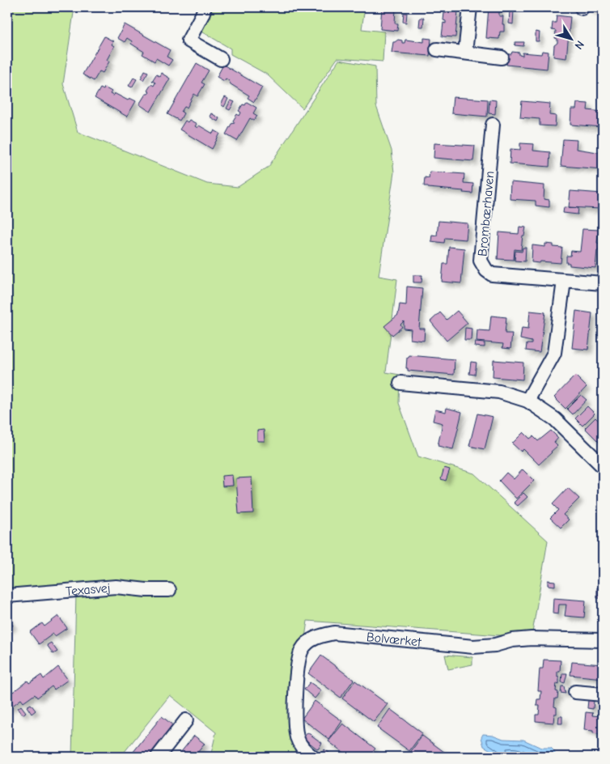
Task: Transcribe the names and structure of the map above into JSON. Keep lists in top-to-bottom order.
{
  "streets": {
    "street": ["Brombærhaven", "Texasvej", "Bolværket"]
  },
  "north": "bottom right"
}
